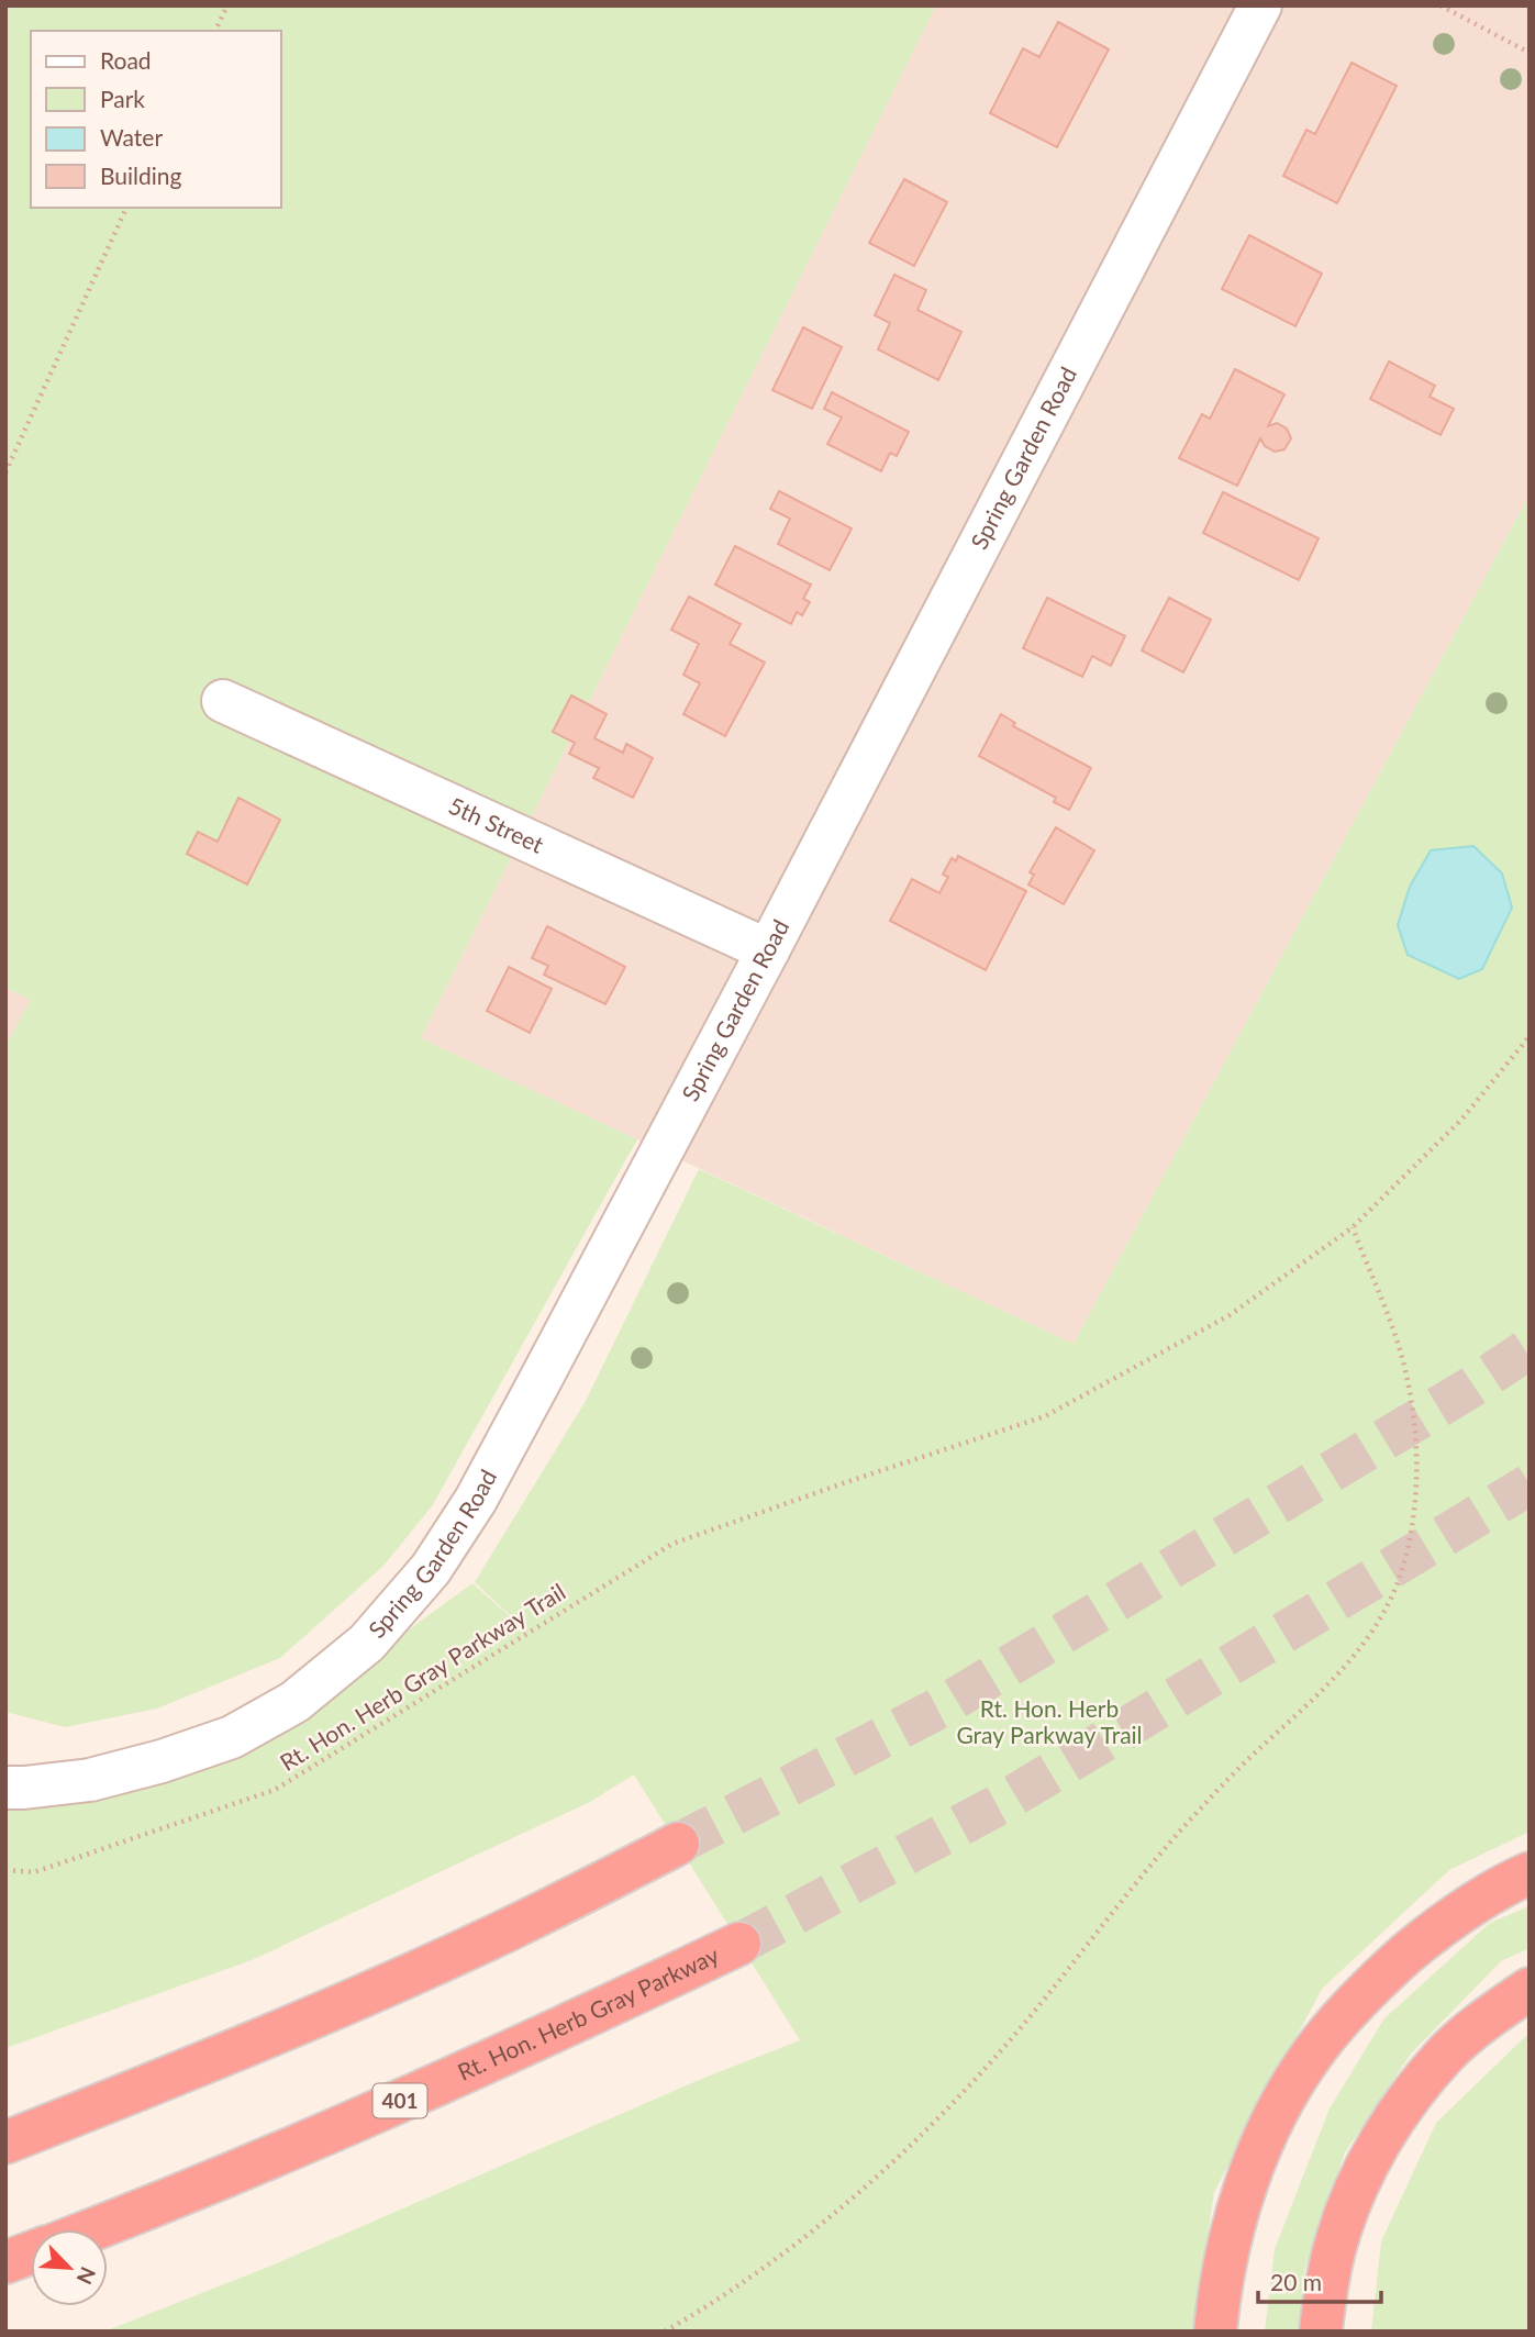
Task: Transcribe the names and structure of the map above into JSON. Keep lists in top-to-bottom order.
{
  "streets": {
    "highway": ["Rt. Hon. Herb Gray Parkway", "401"],
    "street": ["Spring Garden Road", "5th Street"],
    "path": ["Rt. Hon. Herb Gray Parkway Trail"]
  },
  "crossings": [
    ["Spring Garden Road", "5th Street"]
  ],
  "parks": ["Rt. Hon. Herb Gray Parkway Trail"],
  "legend": [
    "Road",
    "Park",
    "Water",
    "Building"
  ],
  "scale_bar": "20 m",
  "north": "bottom right"
}
